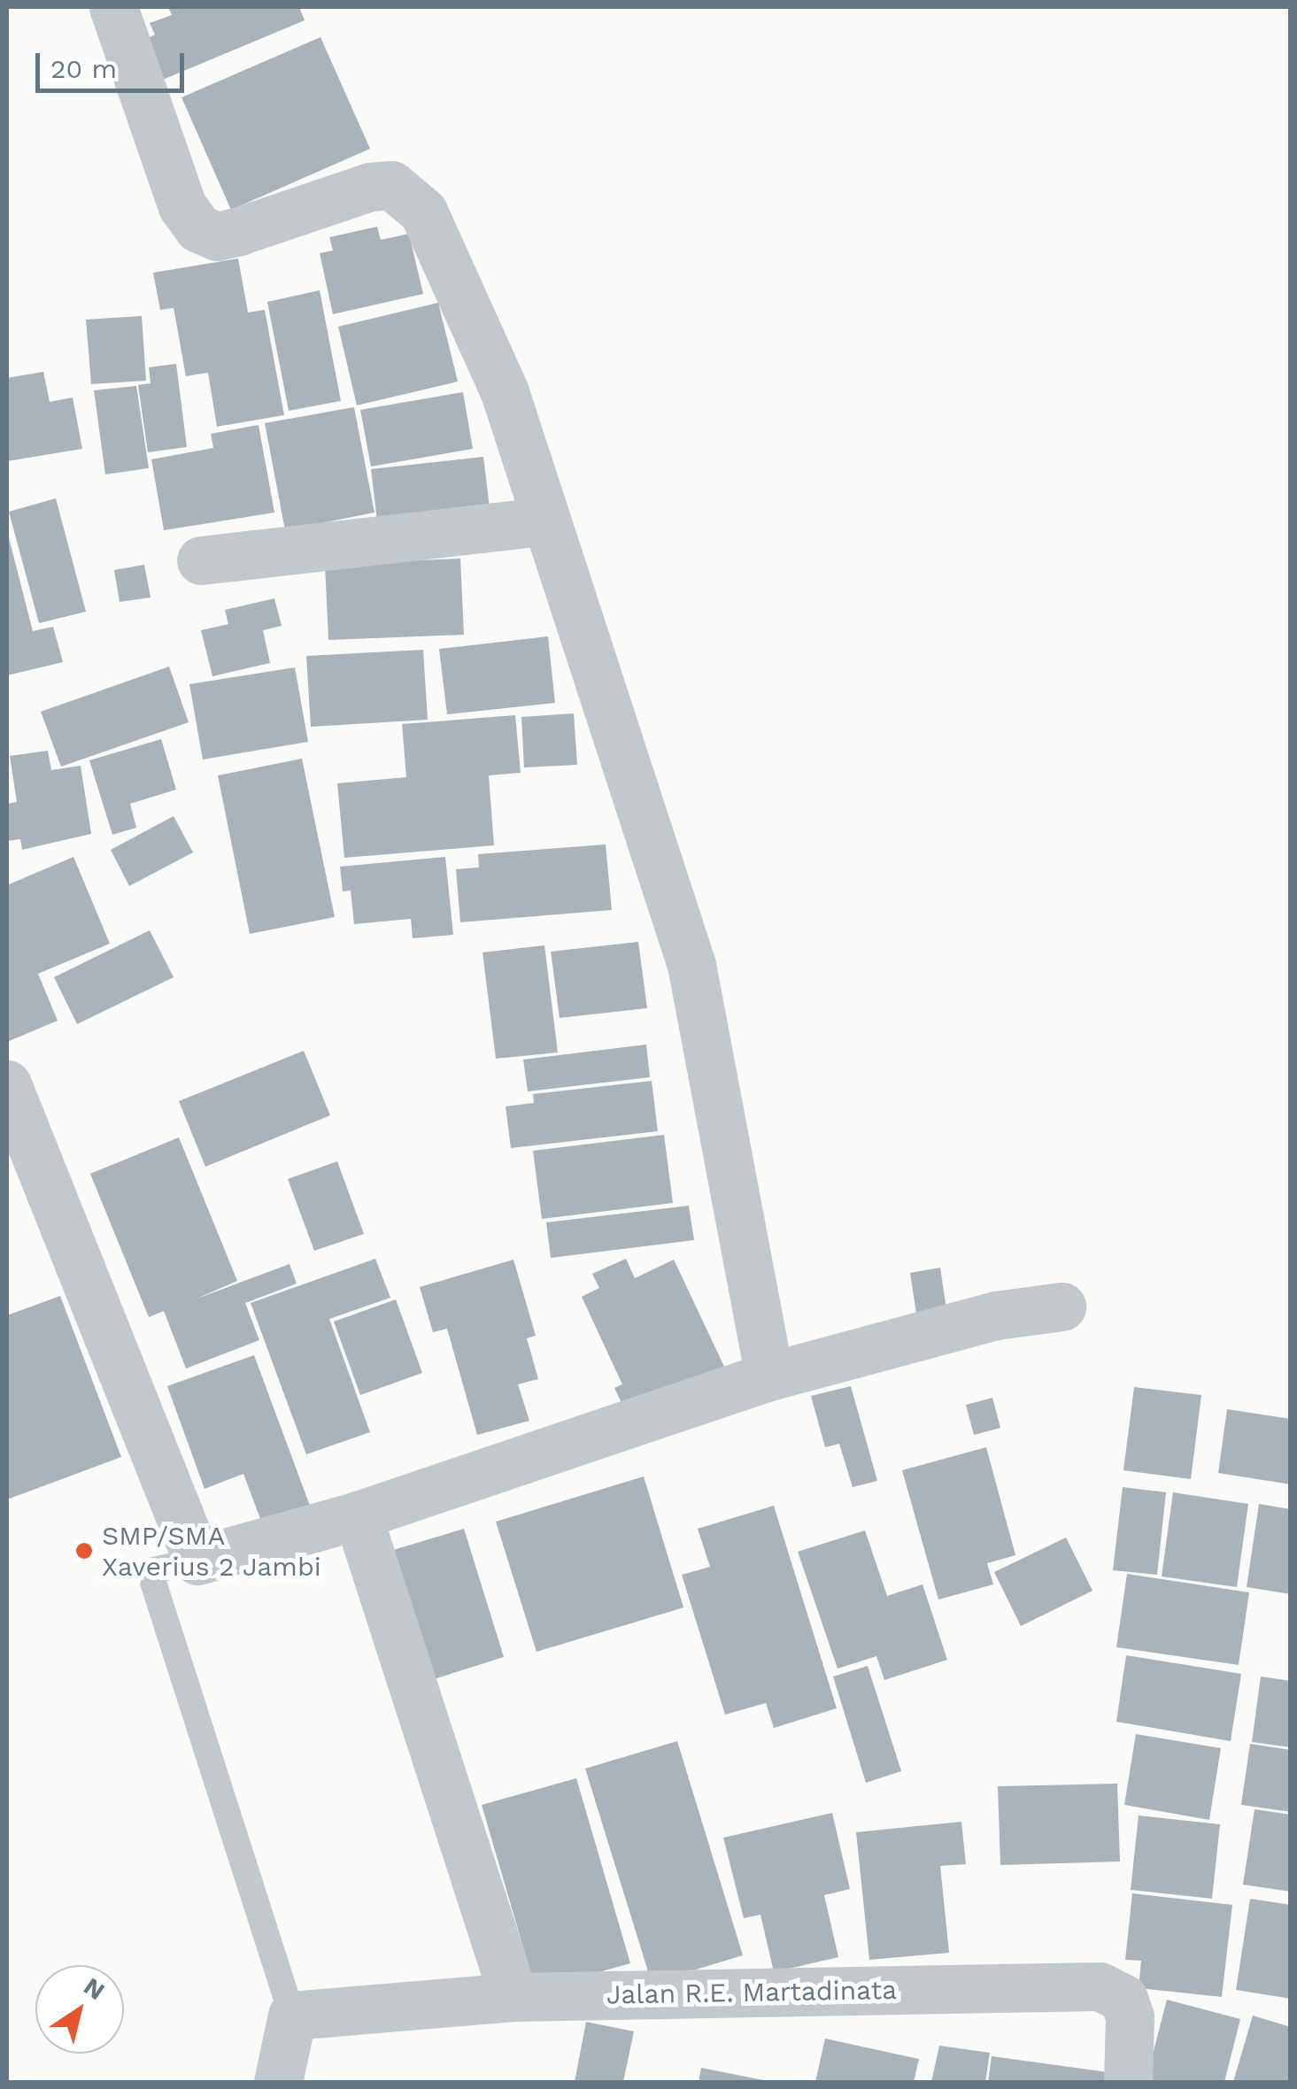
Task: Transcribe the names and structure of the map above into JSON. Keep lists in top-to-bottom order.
{
  "streets": {
    "street": ["Jalan R.E. Martadinata"]
  },
  "places": ["SMP/SMA Xaverius 2 Jambi"],
  "scale_bar": "20 m",
  "north": "top right"
}
